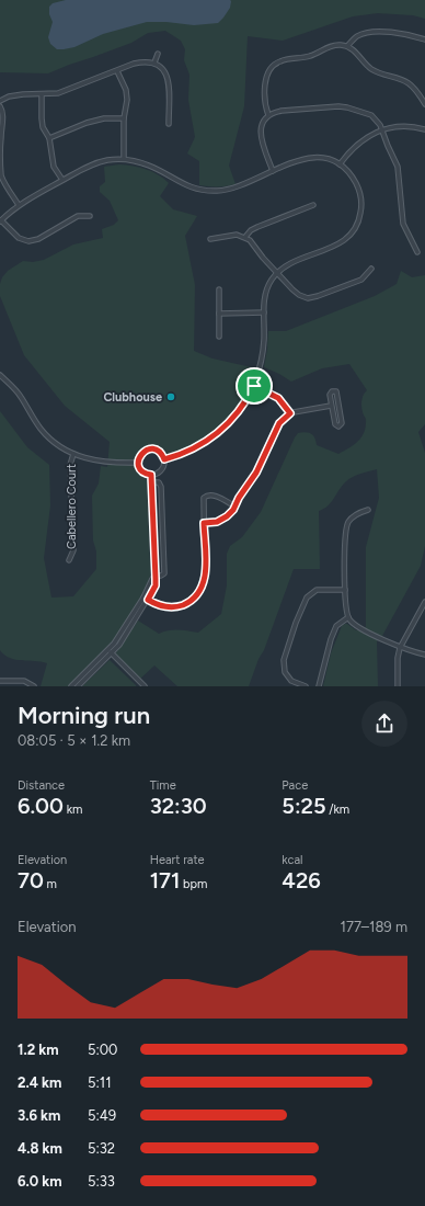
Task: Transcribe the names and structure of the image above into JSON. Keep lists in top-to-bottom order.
{
  "streets": {
    "street": ["Cabellero Court"]
  },
  "places": ["Clubhouse"],
  "page": {
    "heading": ["Morning run", "08:05 · 5 × 1.2 km"],
    "stats": [
      ["Distance", "6.00 km"],
      ["Time", "32:30"],
      ["Pace", "5:25 /km"],
      ["Elevation", "70 m"],
      ["Heart rate", "171 bpm"],
      ["kcal", "426"]
    ],
    "chart": ["Elevation", "177–189 m"],
    "list": [
      {
        "name": "1.2 km",
        "note": "5:00"
      },
      {
        "name": "2.4 km",
        "note": "5:11"
      },
      {
        "name": "3.6 km",
        "note": "5:49"
      },
      {
        "name": "4.8 km",
        "note": "5:32"
      },
      {
        "name": "6.0 km",
        "note": "5:33"
      }
    ]
  }
}
